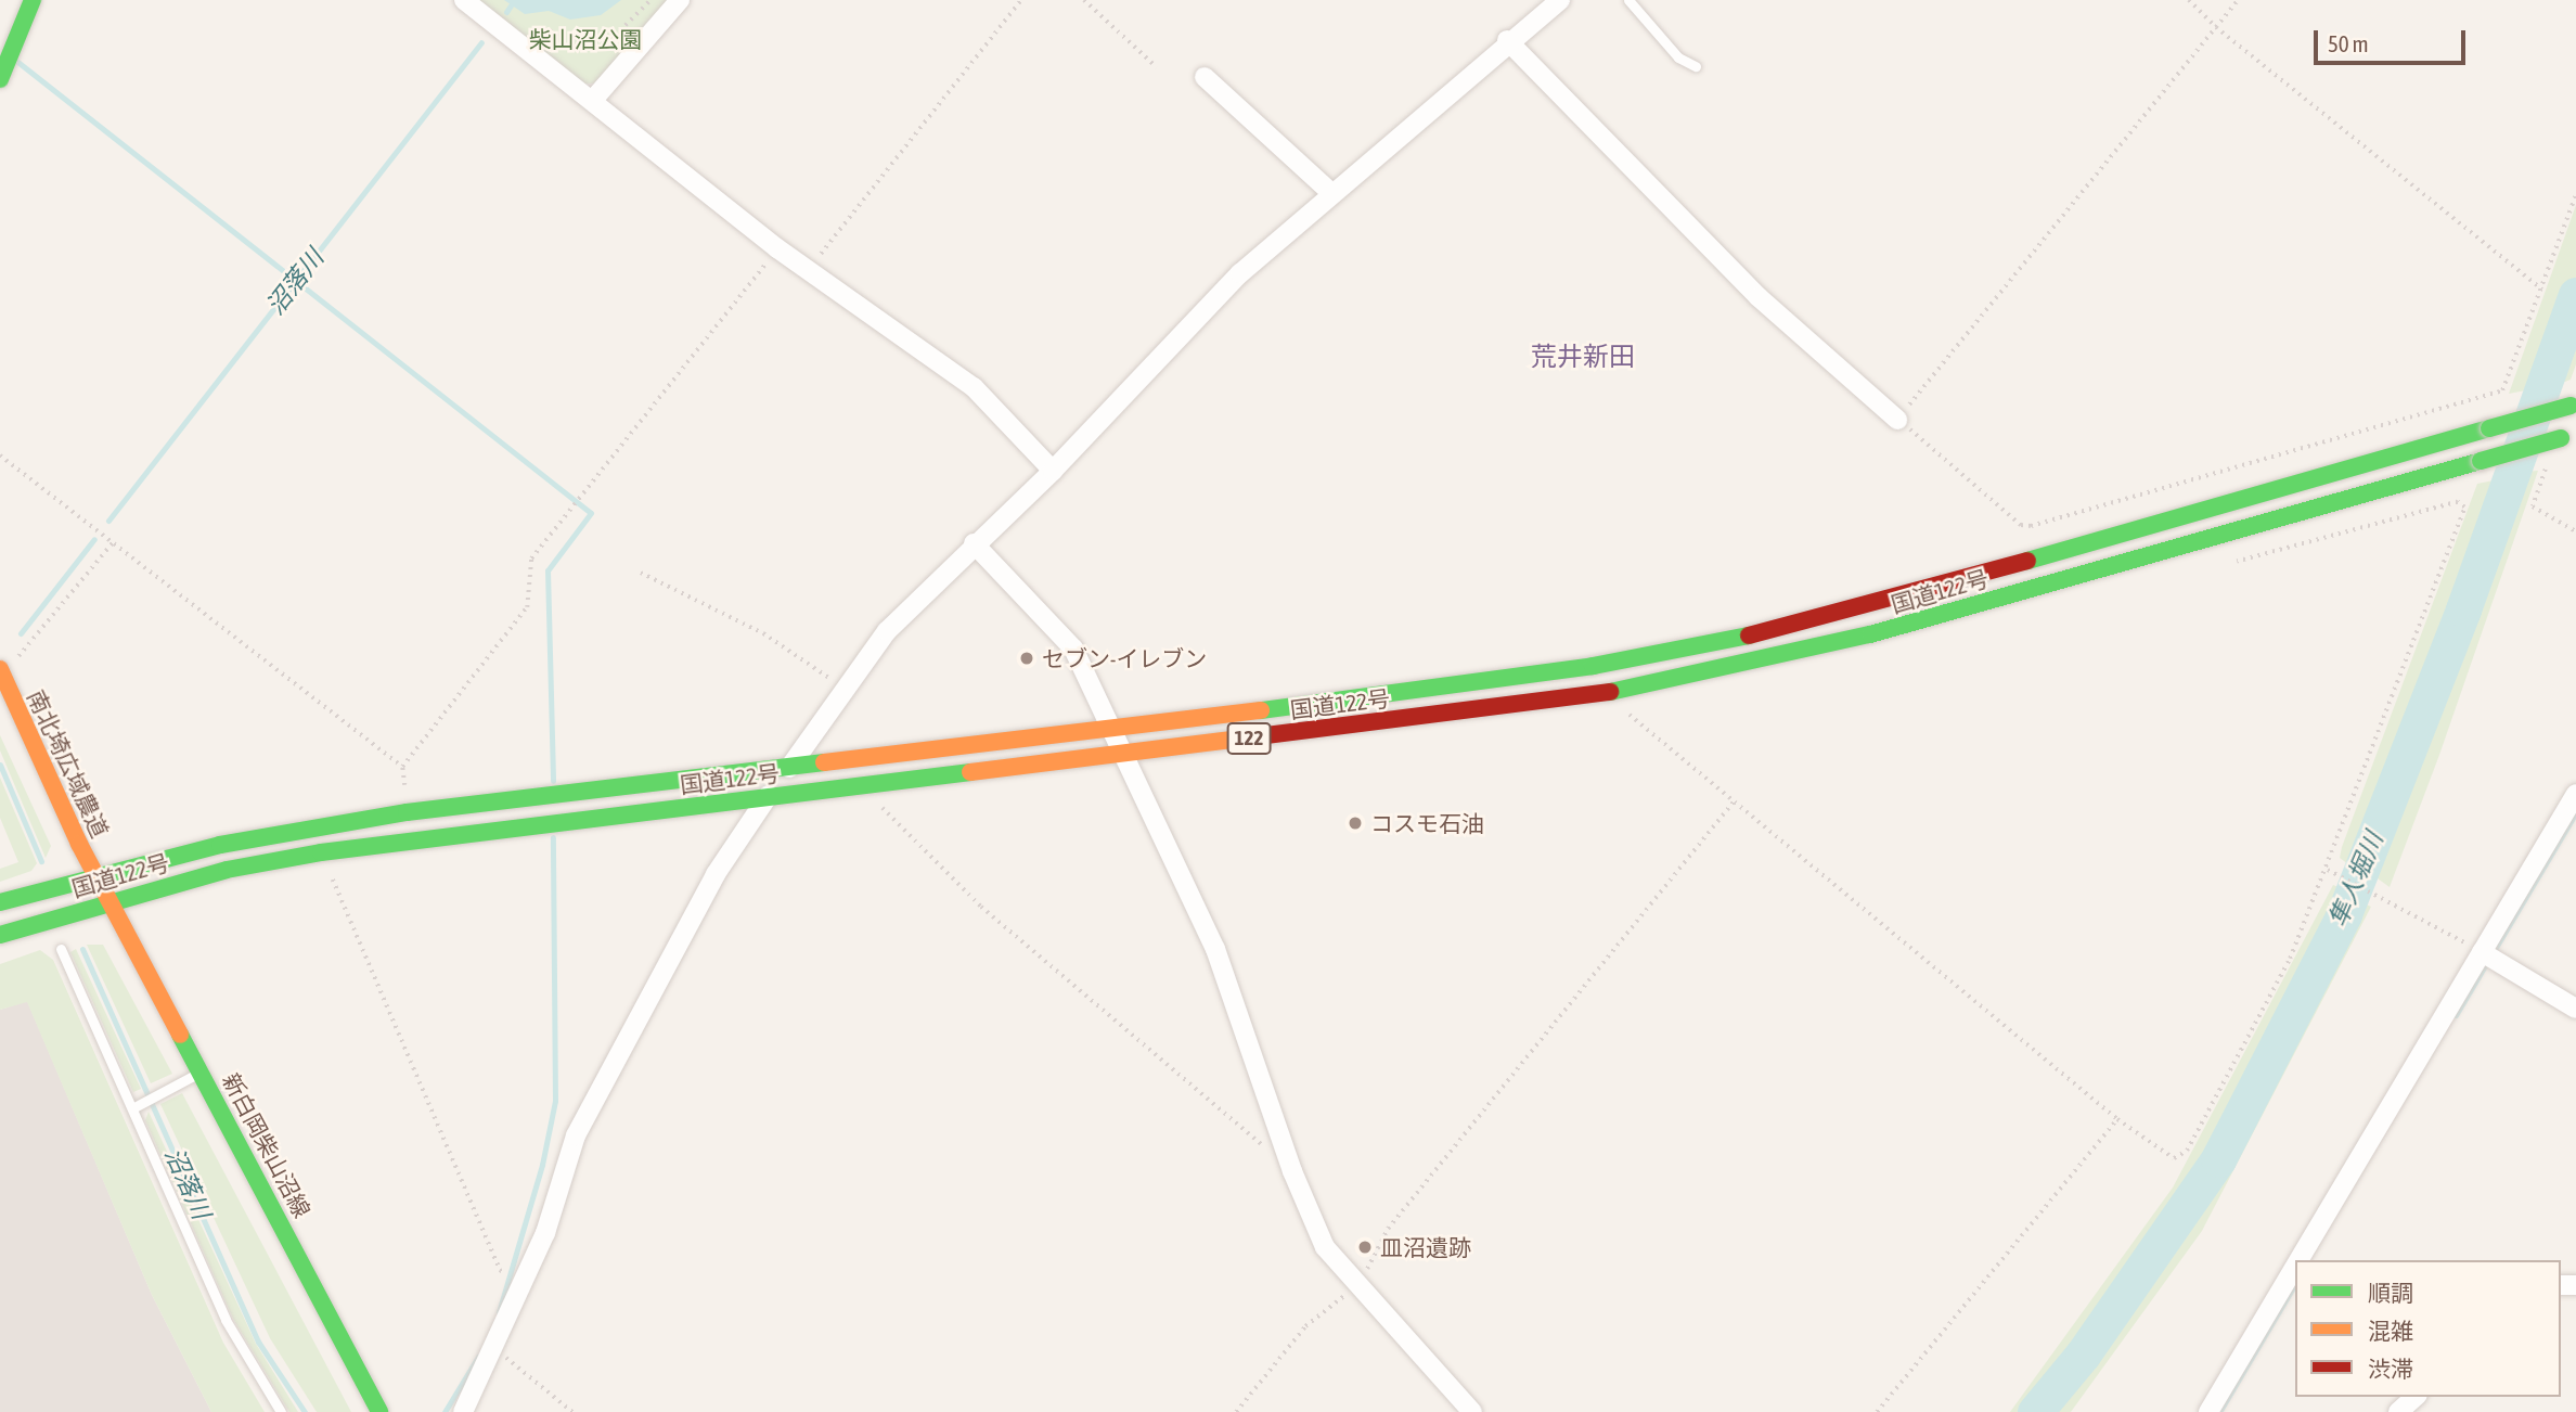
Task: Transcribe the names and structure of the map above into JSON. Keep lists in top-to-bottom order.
{
  "streets": {
    "main road": [
      "国道122号",
      "122",
      "南北埼広域農道",
      "新白岡柴山沼線"
    ]
  },
  "crossings": [
    ["国道122号", "南北埼広域農道"],
    ["国道122号", "新白岡柴山沼線"],
    ["南北埼広域農道", "新白岡柴山沼線"]
  ],
  "districts": ["荒井新田"],
  "water": ["沼落川", "隼人堀川"],
  "parks": ["柴山沼公園"],
  "places": ["セブン-イレブン", "コスモ石油", "皿沼遺跡"],
  "legend": ["順調", "混雑", "渋滞"],
  "scale_bar": "50 m"
}
